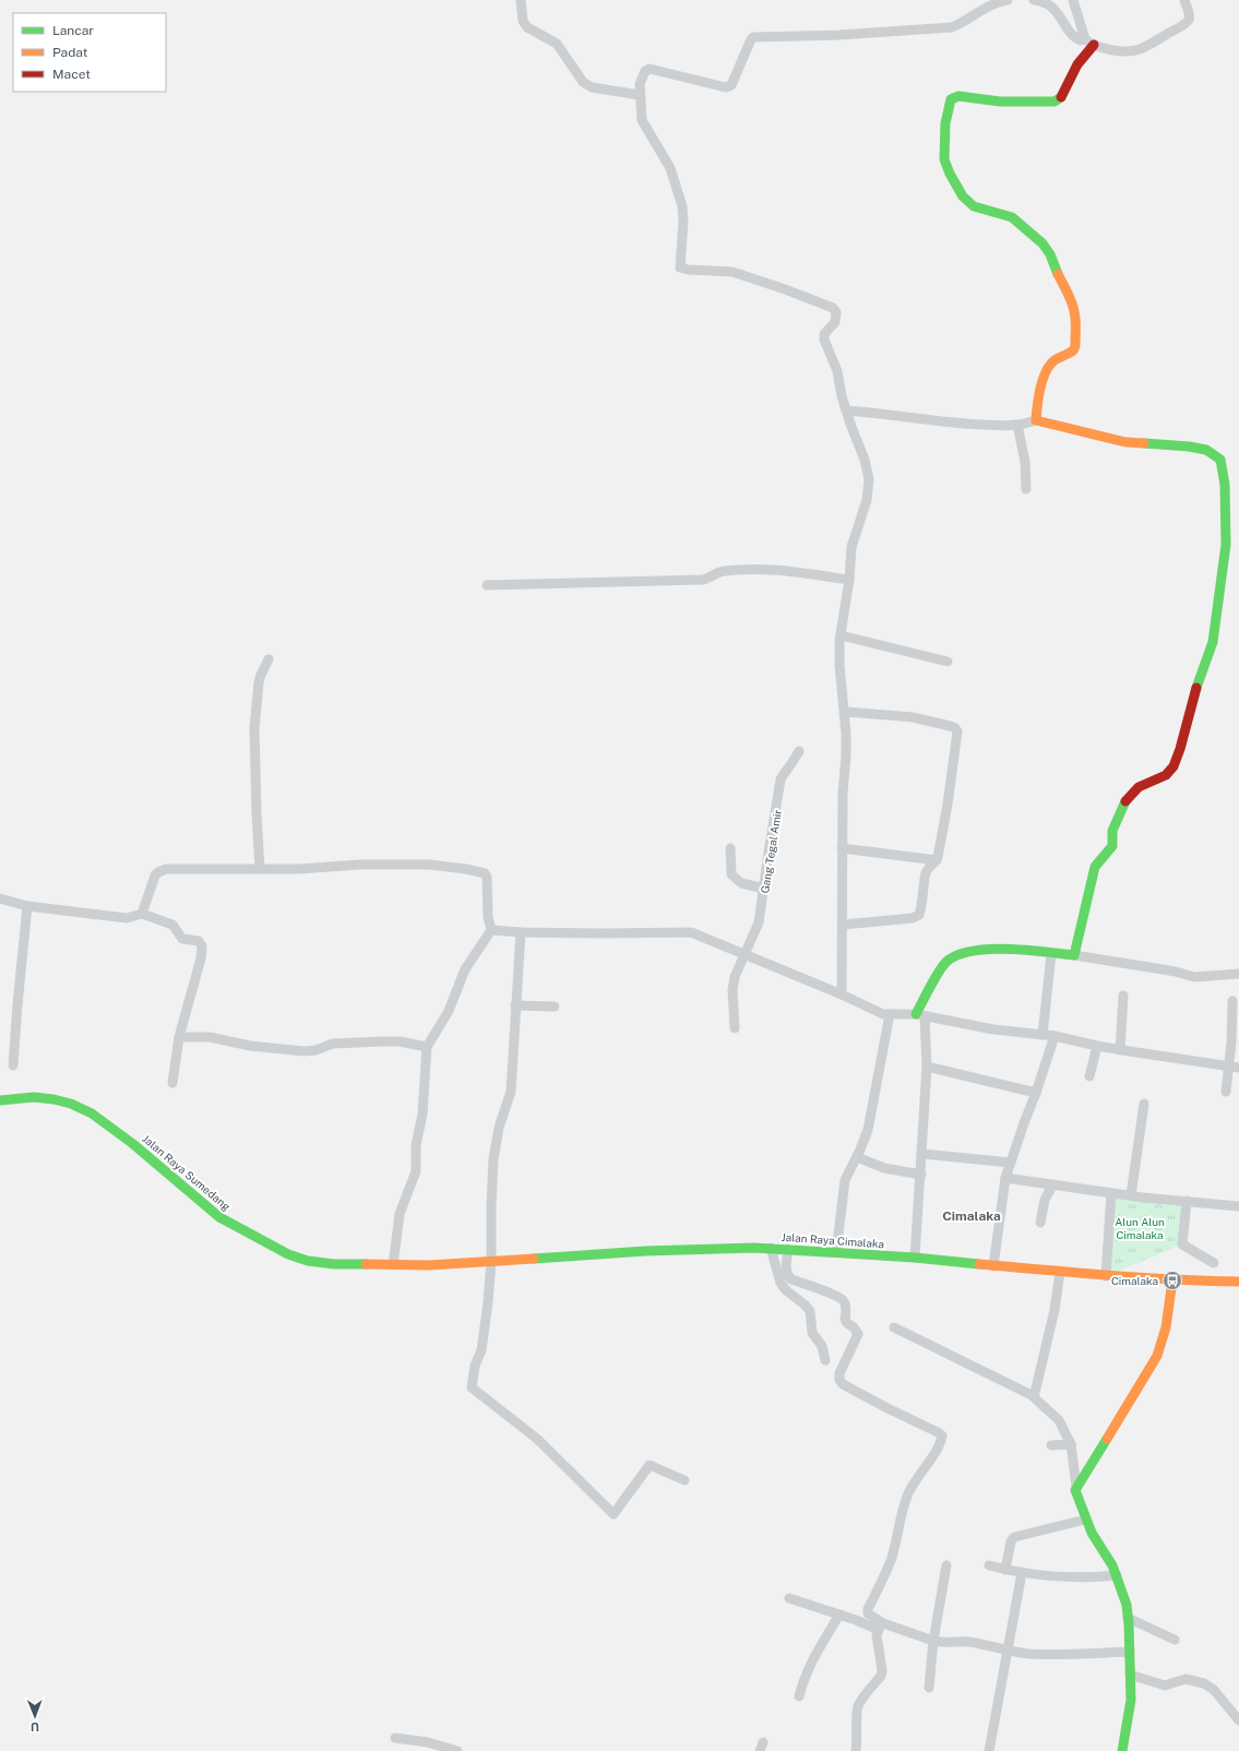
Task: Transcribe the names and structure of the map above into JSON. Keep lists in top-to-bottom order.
{
  "streets": {
    "main road": ["Jalan Raya Sumedang", "Jalan Raya Cimalaka"],
    "street": ["Gang Tegal Amir"]
  },
  "crossings": [
    ["Jalan Raya Sumedang", "Jalan Raya Cimalaka"]
  ],
  "districts": ["Cimalaka"],
  "parks": ["Alun Alun Cimalaka"],
  "places": {
    "bus stop": ["Cimalaka"]
  },
  "legend": ["Lancar", "Padat", "Macet"],
  "north": "bottom"
}
